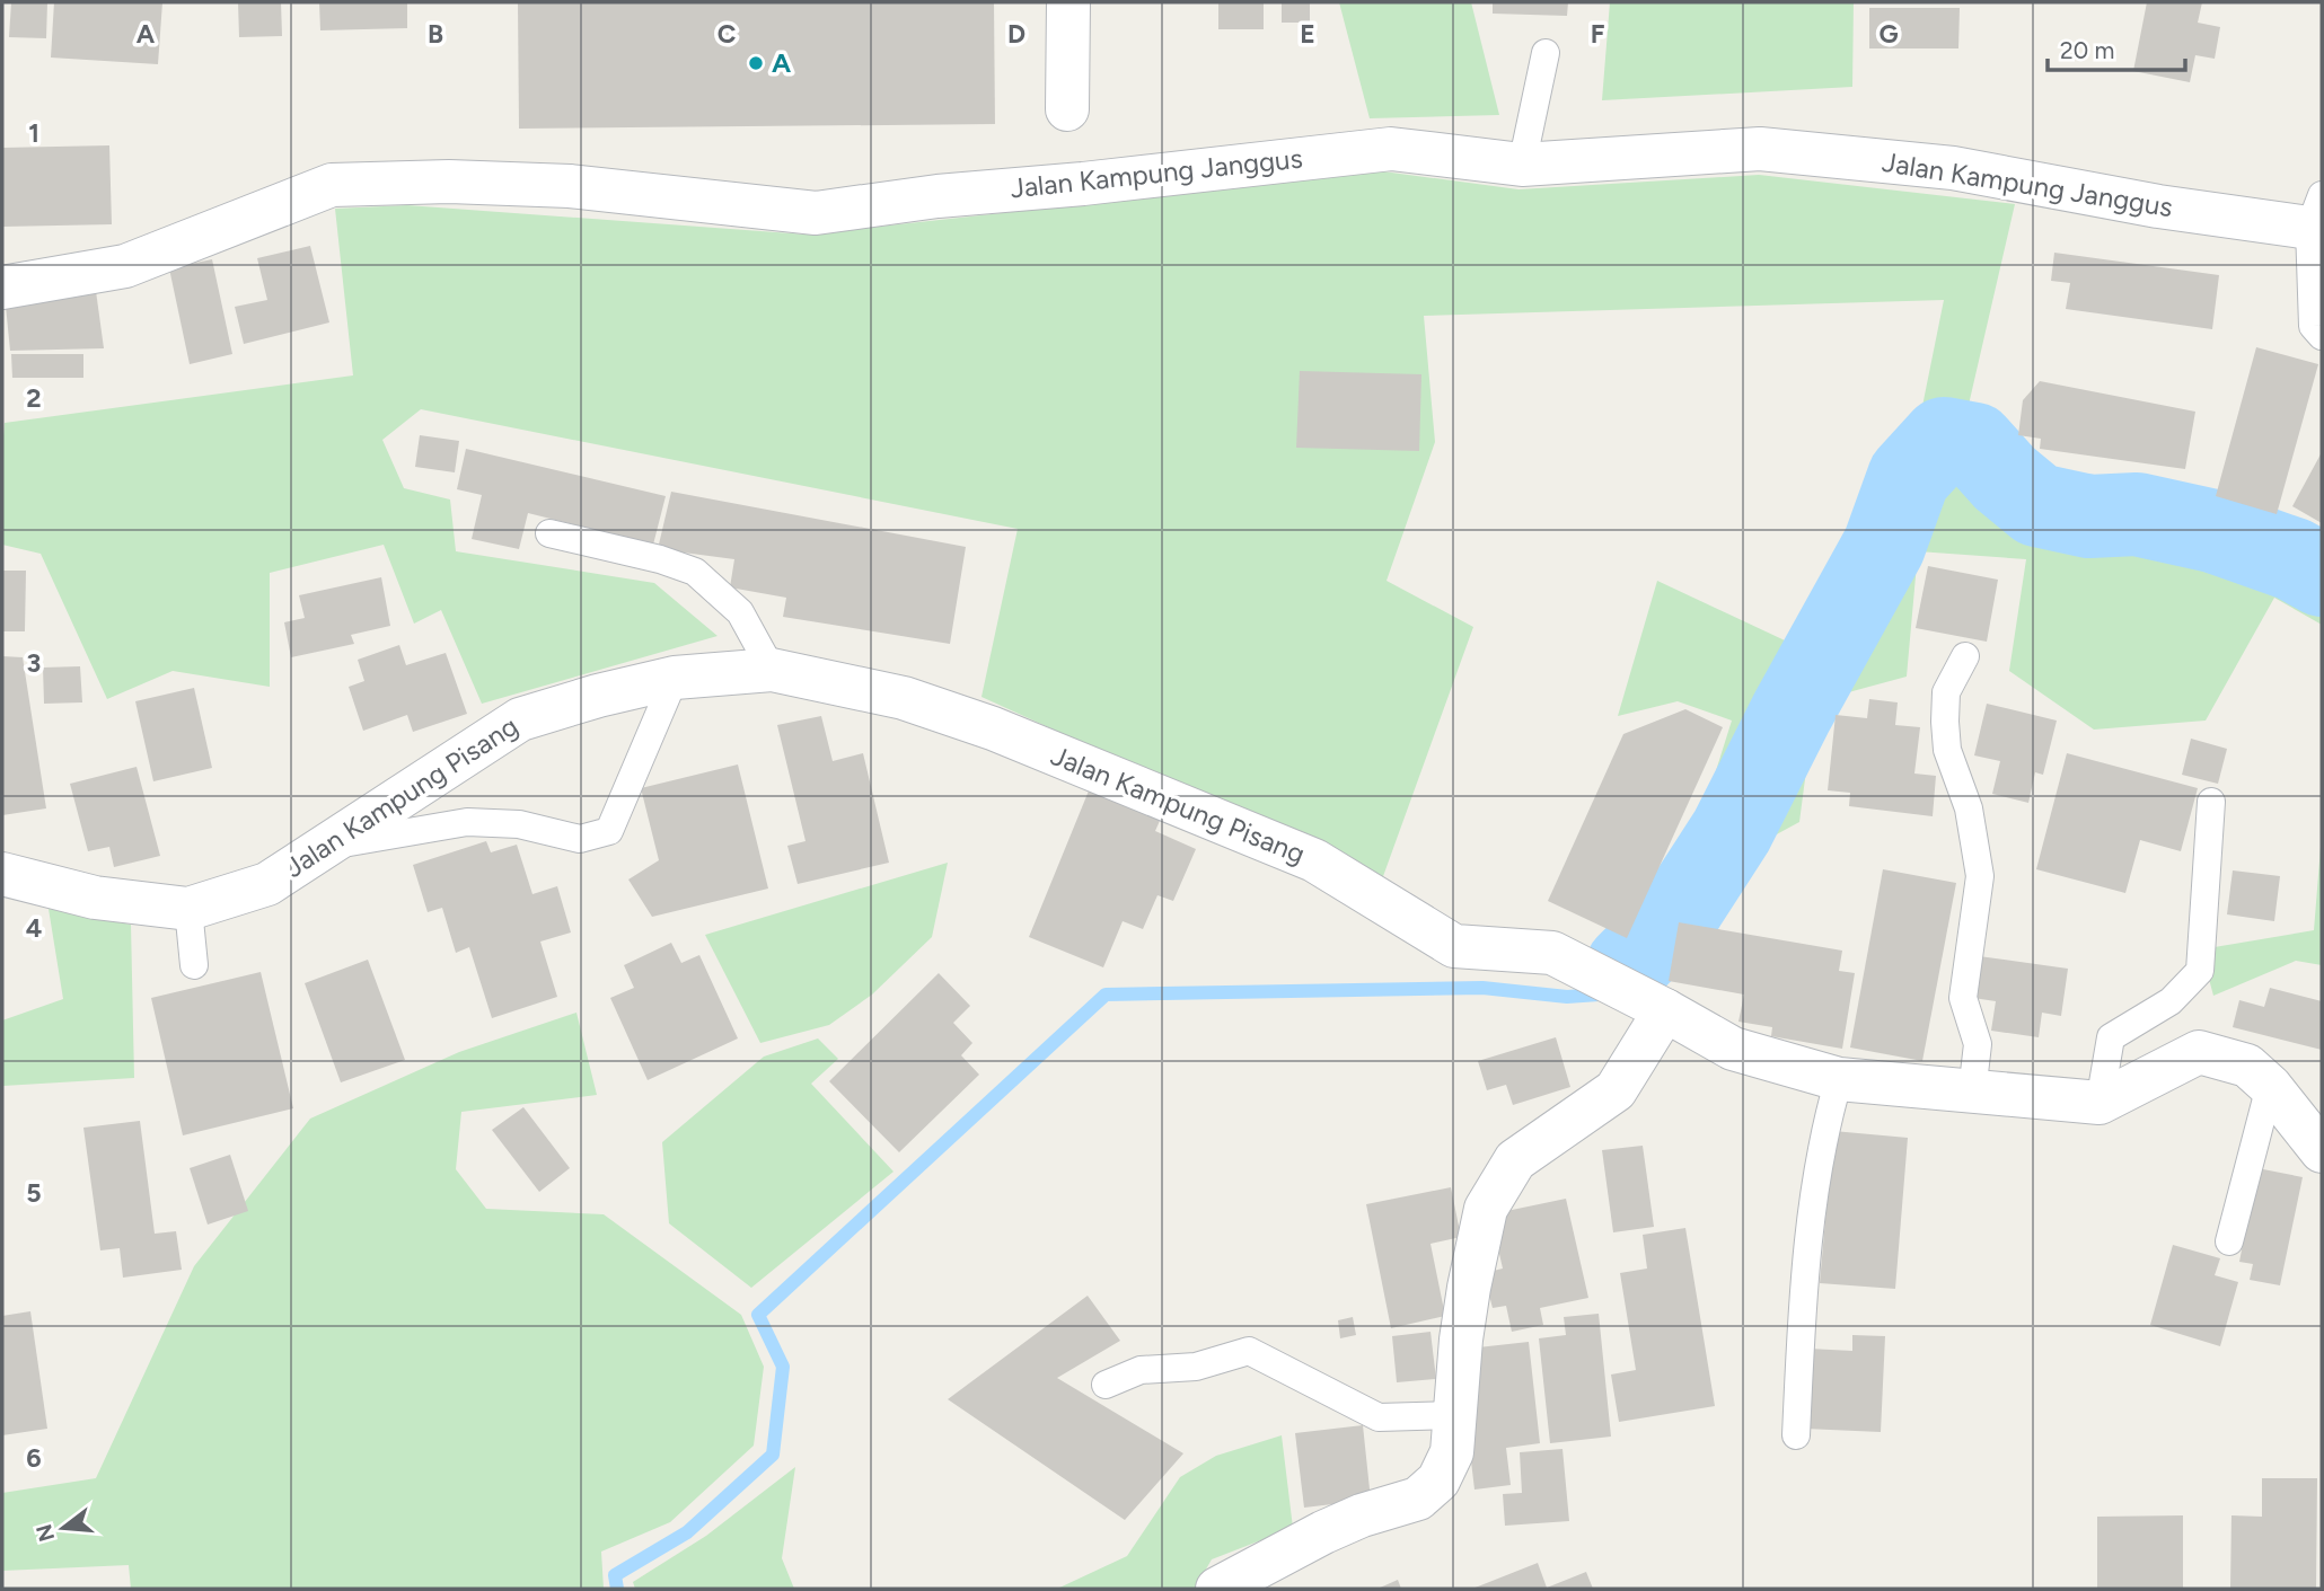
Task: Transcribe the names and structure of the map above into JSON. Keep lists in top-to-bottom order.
{
  "streets": {
    "street": ["Jalan Kampung Janggus", "Jalan Kampung Pisang"]
  },
  "places": ["A"],
  "scale_bar": "20 m",
  "north": "left",
  "grid": {
    "columns": [
      "A",
      "B",
      "C",
      "D",
      "E",
      "F",
      "G"
    ],
    "rows": [
      "1",
      "2",
      "3",
      "4",
      "5",
      "6"
    ]
  }
}
